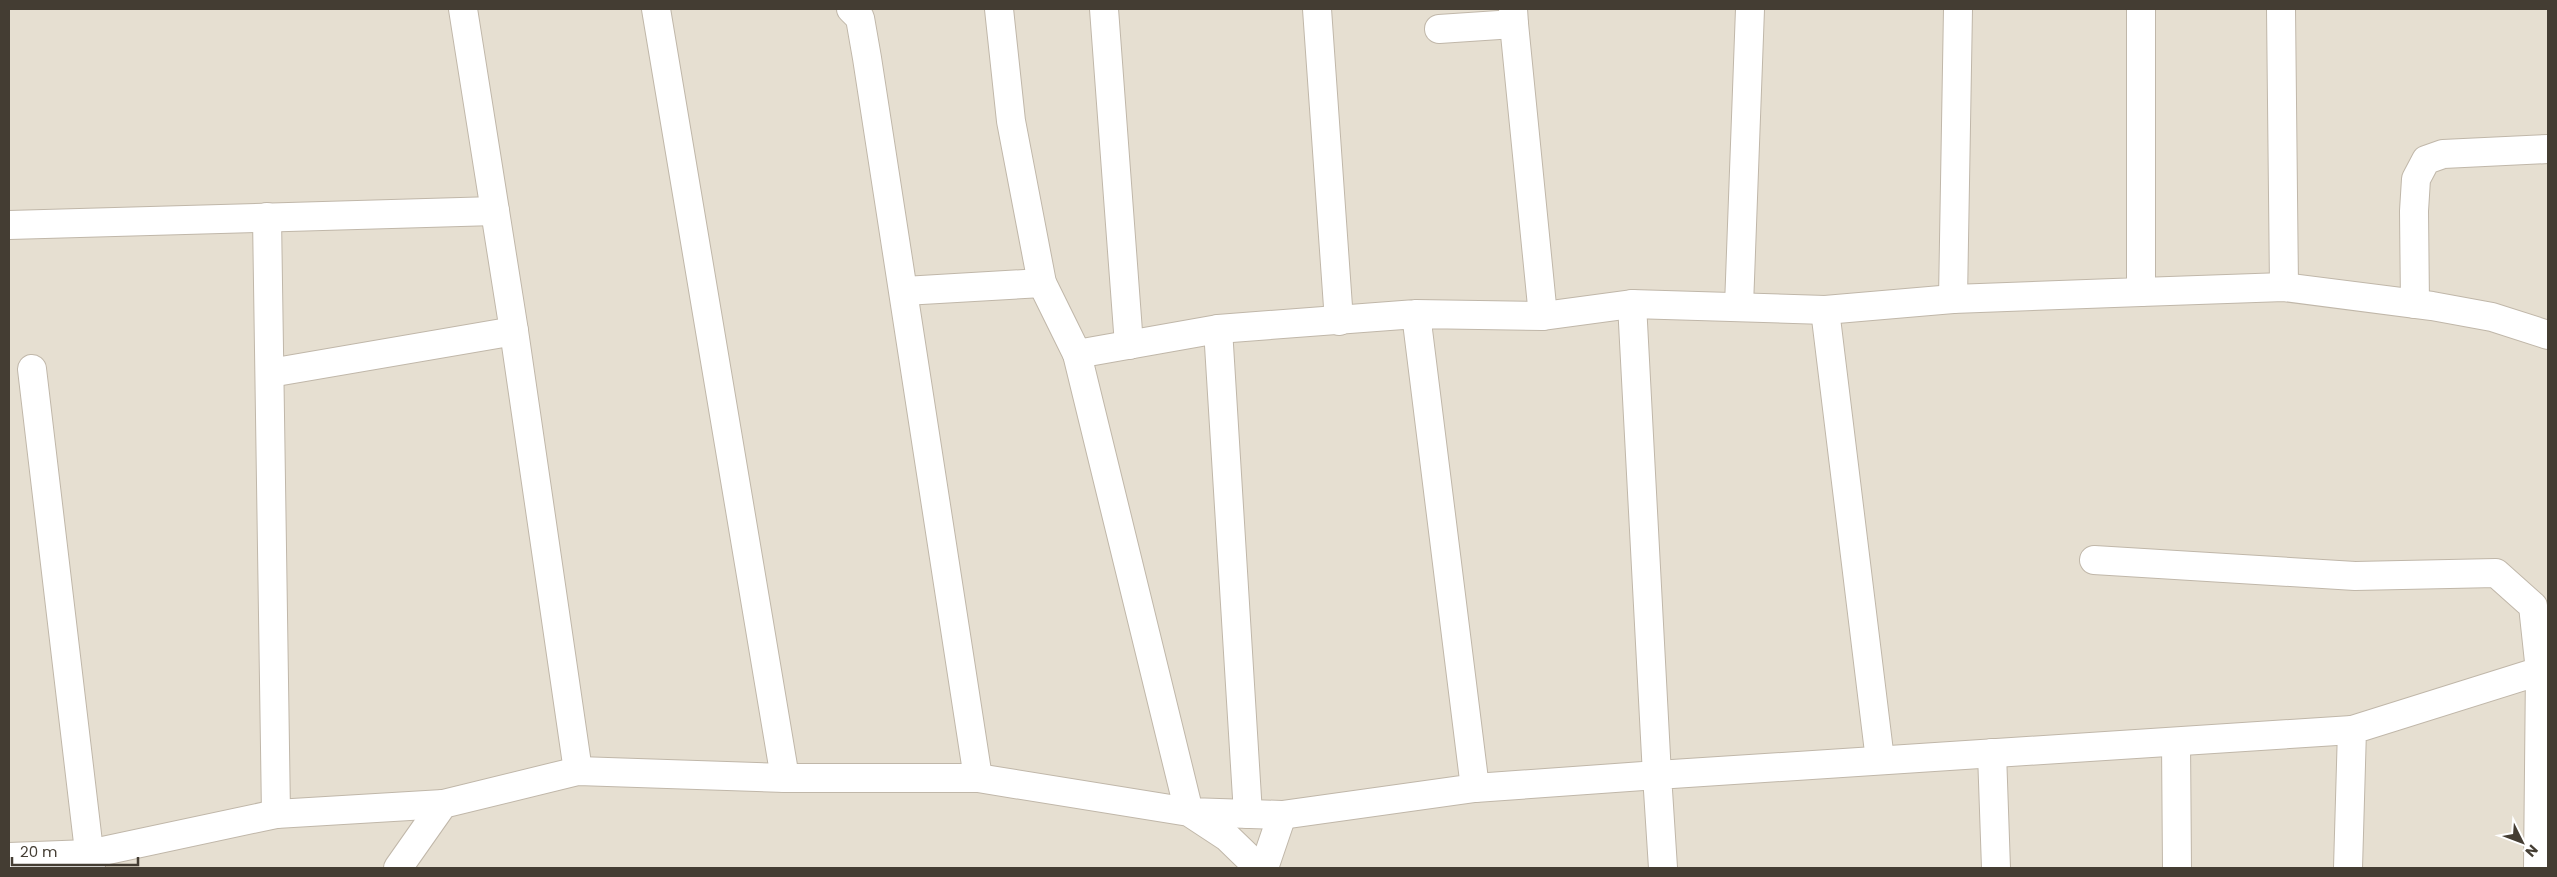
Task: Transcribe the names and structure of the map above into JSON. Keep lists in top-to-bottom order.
{
  "scale_bar": "20 m",
  "north": "bottom right"
}
